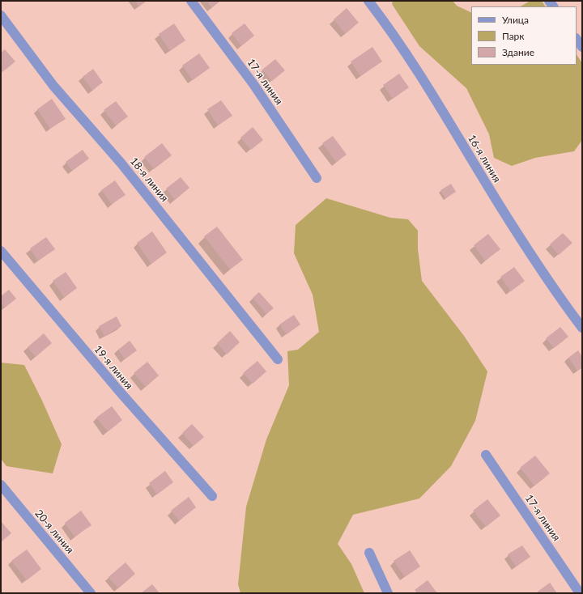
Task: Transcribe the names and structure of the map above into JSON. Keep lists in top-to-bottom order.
{
  "streets": {
    "street": [
      "17-я линия",
      "16-я линия",
      "18-я линия",
      "19-я линия",
      "20-я линия"
    ]
  },
  "legend": ["Улица", "Парк", "Здание"]
}
